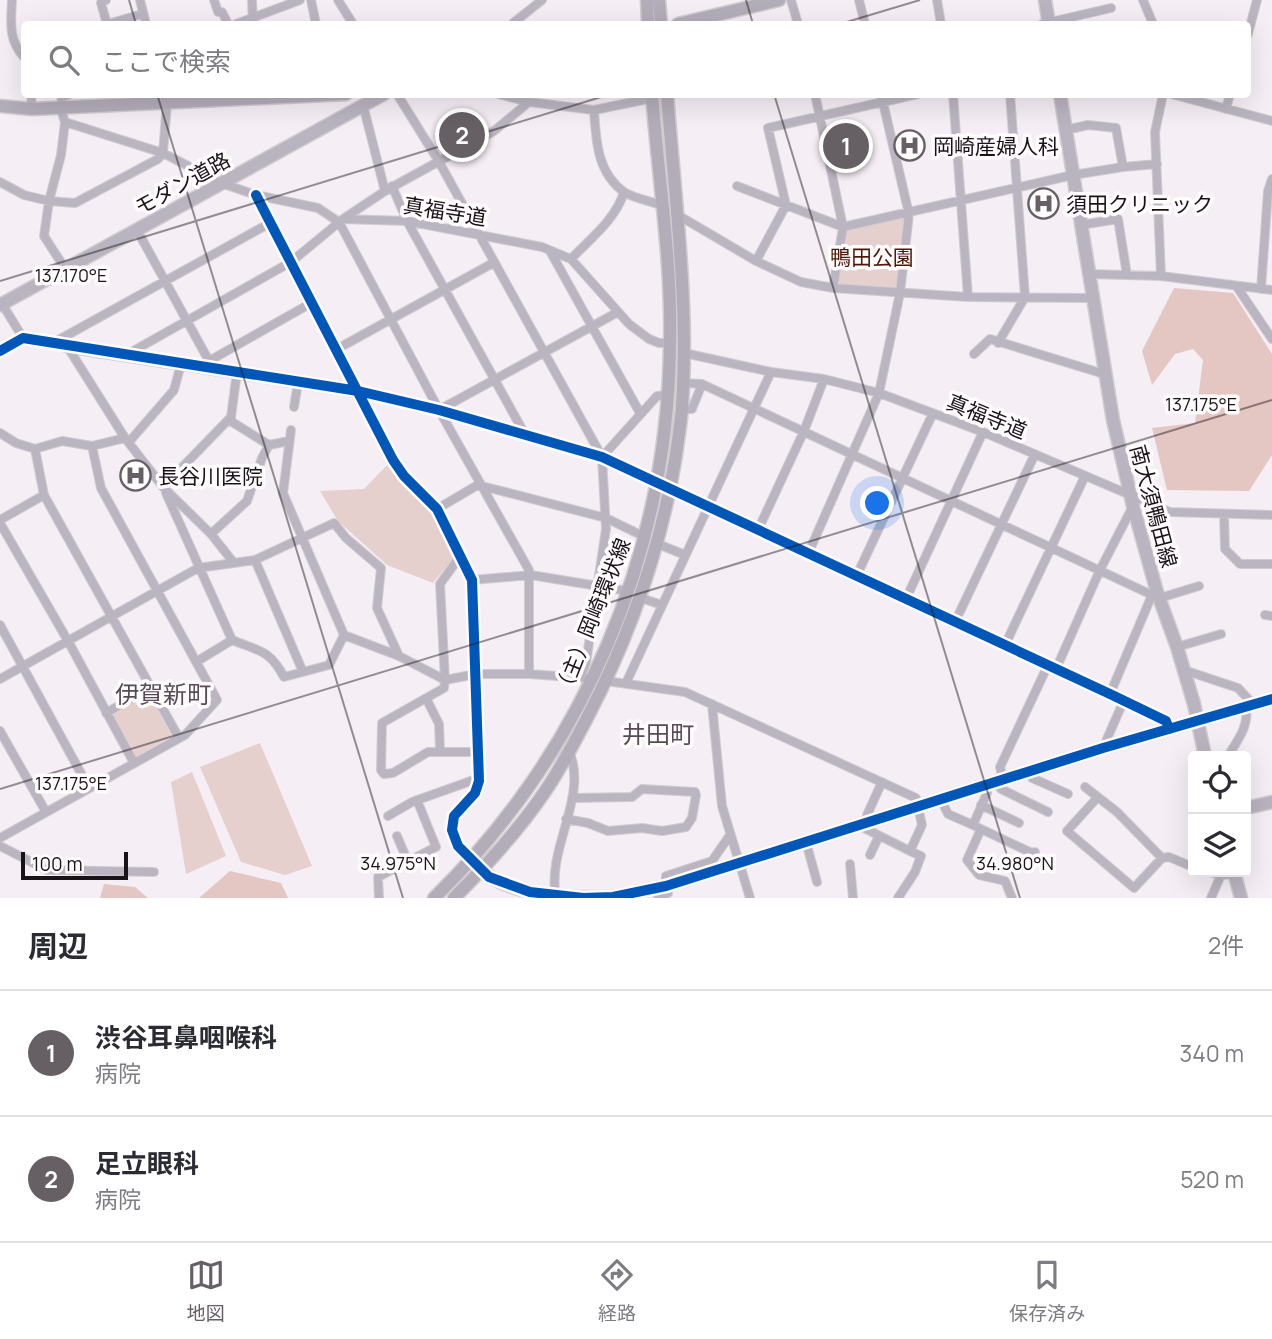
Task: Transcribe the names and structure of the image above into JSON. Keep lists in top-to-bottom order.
{
  "streets": {
    "main road": ["（主）岡崎環状線"],
    "street": ["モダン道路", "真福寺道", "南大須鴨田線"]
  },
  "crossings": [
    ["モダン道路", "真福寺道"],
    ["真福寺道", "南大須鴨田線"],
    ["真福寺道", "（主）岡崎環状線"]
  ],
  "districts": ["伊賀新町", "井田町"],
  "parks": ["鴨田公園"],
  "places": {
    "hospital": ["岡崎産婦人科", "須田クリニック", "長谷川医院"]
  },
  "scale_bar": "100 m",
  "page": {
    "search": "ここで検索",
    "pins": ["2", "1"],
    "scale": "100 m",
    "heading": ["周辺", "2件"],
    "list": [
      {
        "mark": "1",
        "name": "渋谷耳鼻咽喉科",
        "note": "病院",
        "value": "340 m"
      },
      {
        "mark": "2",
        "name": "足立眼科",
        "note": "病院",
        "value": "520 m"
      }
    ],
    "nav": ["地図", "経路", "保存済み"]
  },
  "coordinates": [
    "137.170°E",
    "137.175°E",
    "34.975°N",
    "34.980°N"
  ]
}
